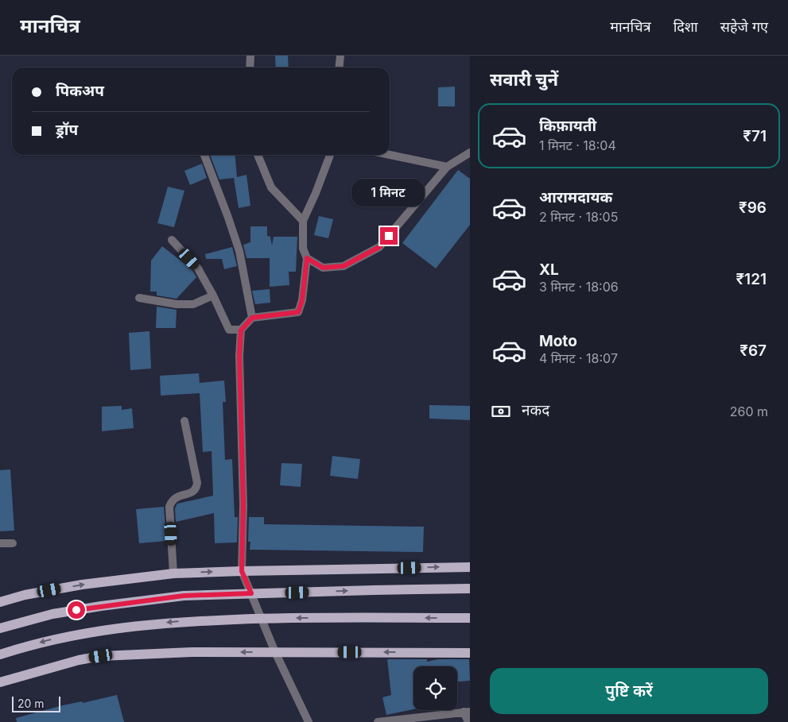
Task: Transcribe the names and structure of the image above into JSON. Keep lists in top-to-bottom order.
{
  "scale_bar": "20 m",
  "page": {
    "header": "मानचित्र",
    "nav": ["मानचित्र", "दिशा", "सहेजे गए"],
    "heading": "सवारी चुनें",
    "banner": ["पिकअप", "ड्रॉप"],
    "list": [
      {
        "name": "किफ़ायती",
        "note": "1 मिनट · 18:04",
        "value": "₹71"
      },
      {
        "name": "आरामदायक",
        "note": "2 मिनट · 18:05",
        "value": "₹96"
      },
      {
        "name": "XL",
        "note": "3 मिनट · 18:06",
        "value": "₹121"
      },
      {
        "name": "Moto",
        "note": "4 मिनट · 18:07",
        "value": "₹67"
      }
    ],
    "bubble": "1 मिनट",
    "pay": ["नकद", "260 m"],
    "buttons": "पुष्टि करें",
    "scale": "20 m"
  }
}
